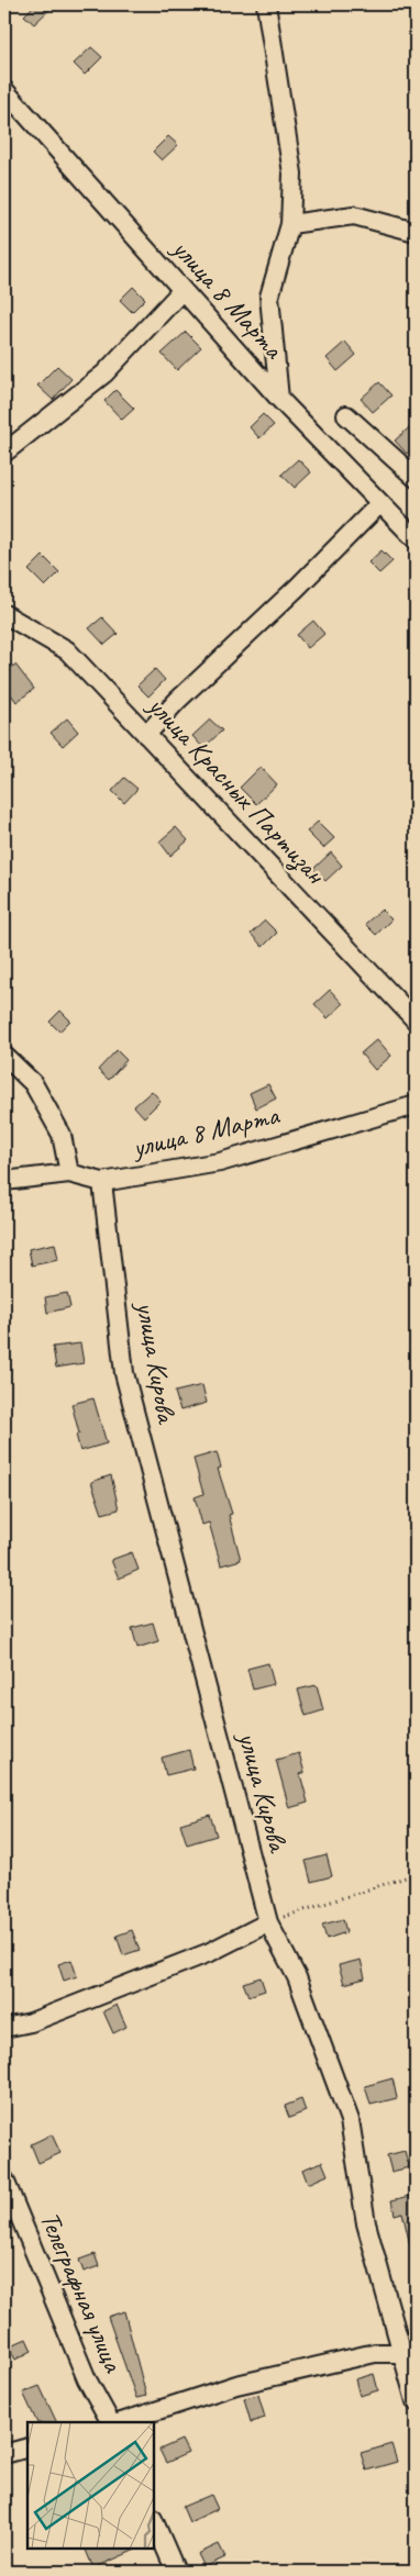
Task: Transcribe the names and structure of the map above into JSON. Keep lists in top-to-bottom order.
{
  "streets": {
    "street": [
      "улица 8 Марта",
      "улица Красных Партизан",
      "улица Кирова",
      "Телеграфная улица"
    ]
  },
  "crossings": [
    ["улица 8 Марта", "улица Кирова"]
  ]
}
